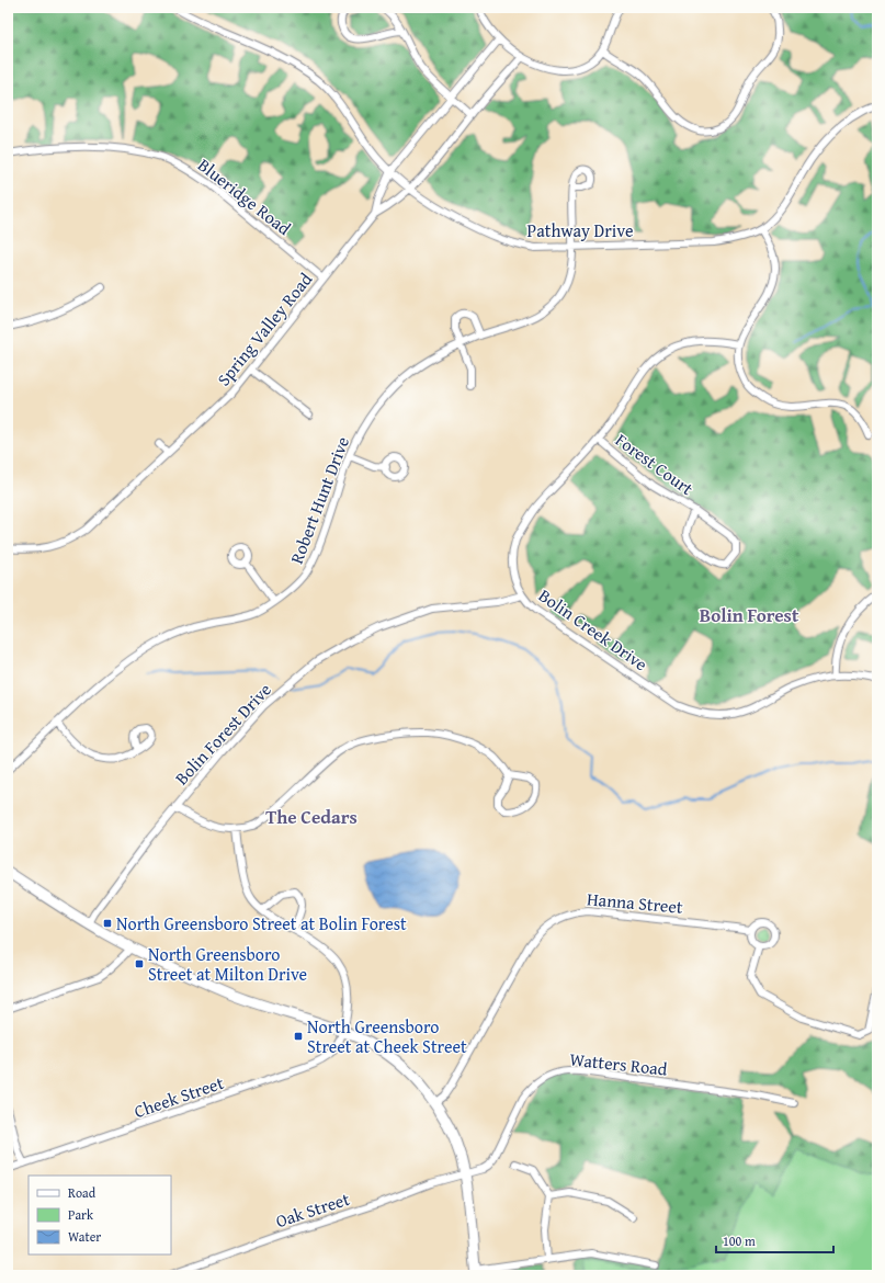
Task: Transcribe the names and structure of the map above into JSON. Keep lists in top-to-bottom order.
{
  "streets": {
    "street": [
      "Blueridge Road",
      "Pathway Drive",
      "Spring Valley Road",
      "Forest Court",
      "Robert Hunt Drive",
      "Bolin Creek Drive",
      "Bolin Forest Drive",
      "Hanna Street",
      "Watters Road",
      "Cheek Street",
      "Oak Street"
    ]
  },
  "crossings": [
    ["Blueridge Road", "Spring Valley Road"],
    ["Pathway Drive", "Spring Valley Road"],
    ["Pathway Drive", "Robert Hunt Drive"],
    ["Forest Court", "Bolin Creek Drive"],
    ["Bolin Creek Drive", "Bolin Forest Drive"],
    ["Watters Road", "Oak Street"]
  ],
  "districts": ["Bolin Forest", "The Cedars"],
  "places": {
    "transit": ["North Greensboro Street at Bolin Forest", "North Greensboro Street at Milton Drive", "North Greensboro Street at Cheek Street"]
  },
  "legend": ["Road", "Park", "Water"],
  "scale_bar": "100 m"
}
